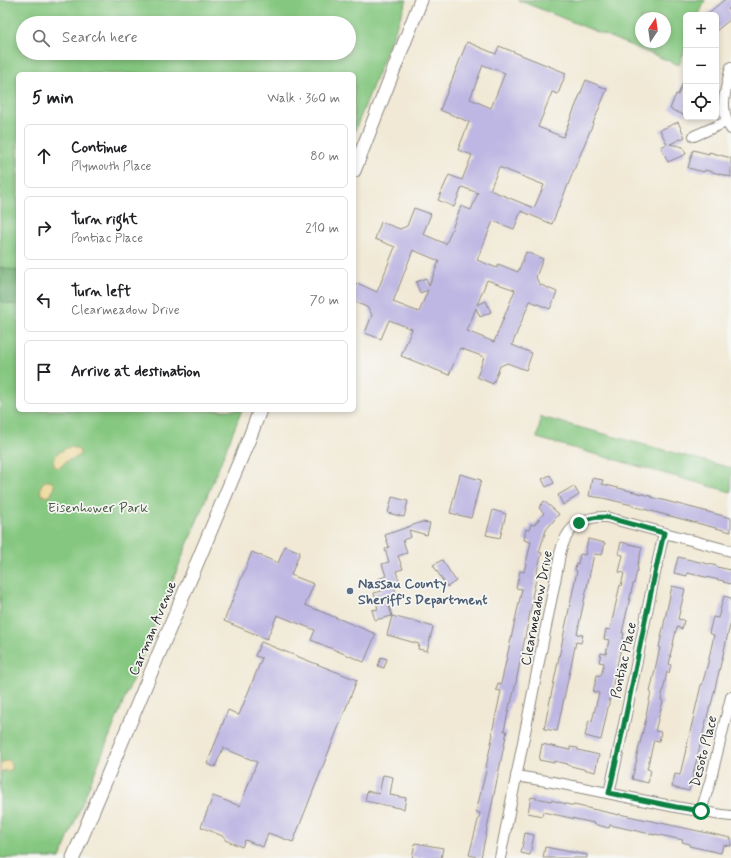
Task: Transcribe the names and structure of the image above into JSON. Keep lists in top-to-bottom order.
{
  "streets": {
    "main road": ["Carman Avenue"],
    "street": ["Clearmeadow Drive", "Pontiac Place", "Desoto Place"]
  },
  "crossings": [
    ["Clearmeadow Drive", "Pontiac Place"]
  ],
  "parks": ["Eisenhower Park"],
  "places": ["Nassau County Sheriff's Department"],
  "north": "top",
  "page": {
    "map_buttons": ["+", "−"],
    "search": "Search here",
    "heading": ["5 min", "Walk · 360 m"],
    "list": [
      ["Continue", "Plymouth Place", "80 m"],
      ["Turn right", "Pontiac Place", "210 m"],
      ["Turn left", "Clearmeadow Drive", "70 m"],
      "Arrive at destination"
    ]
  }
}
